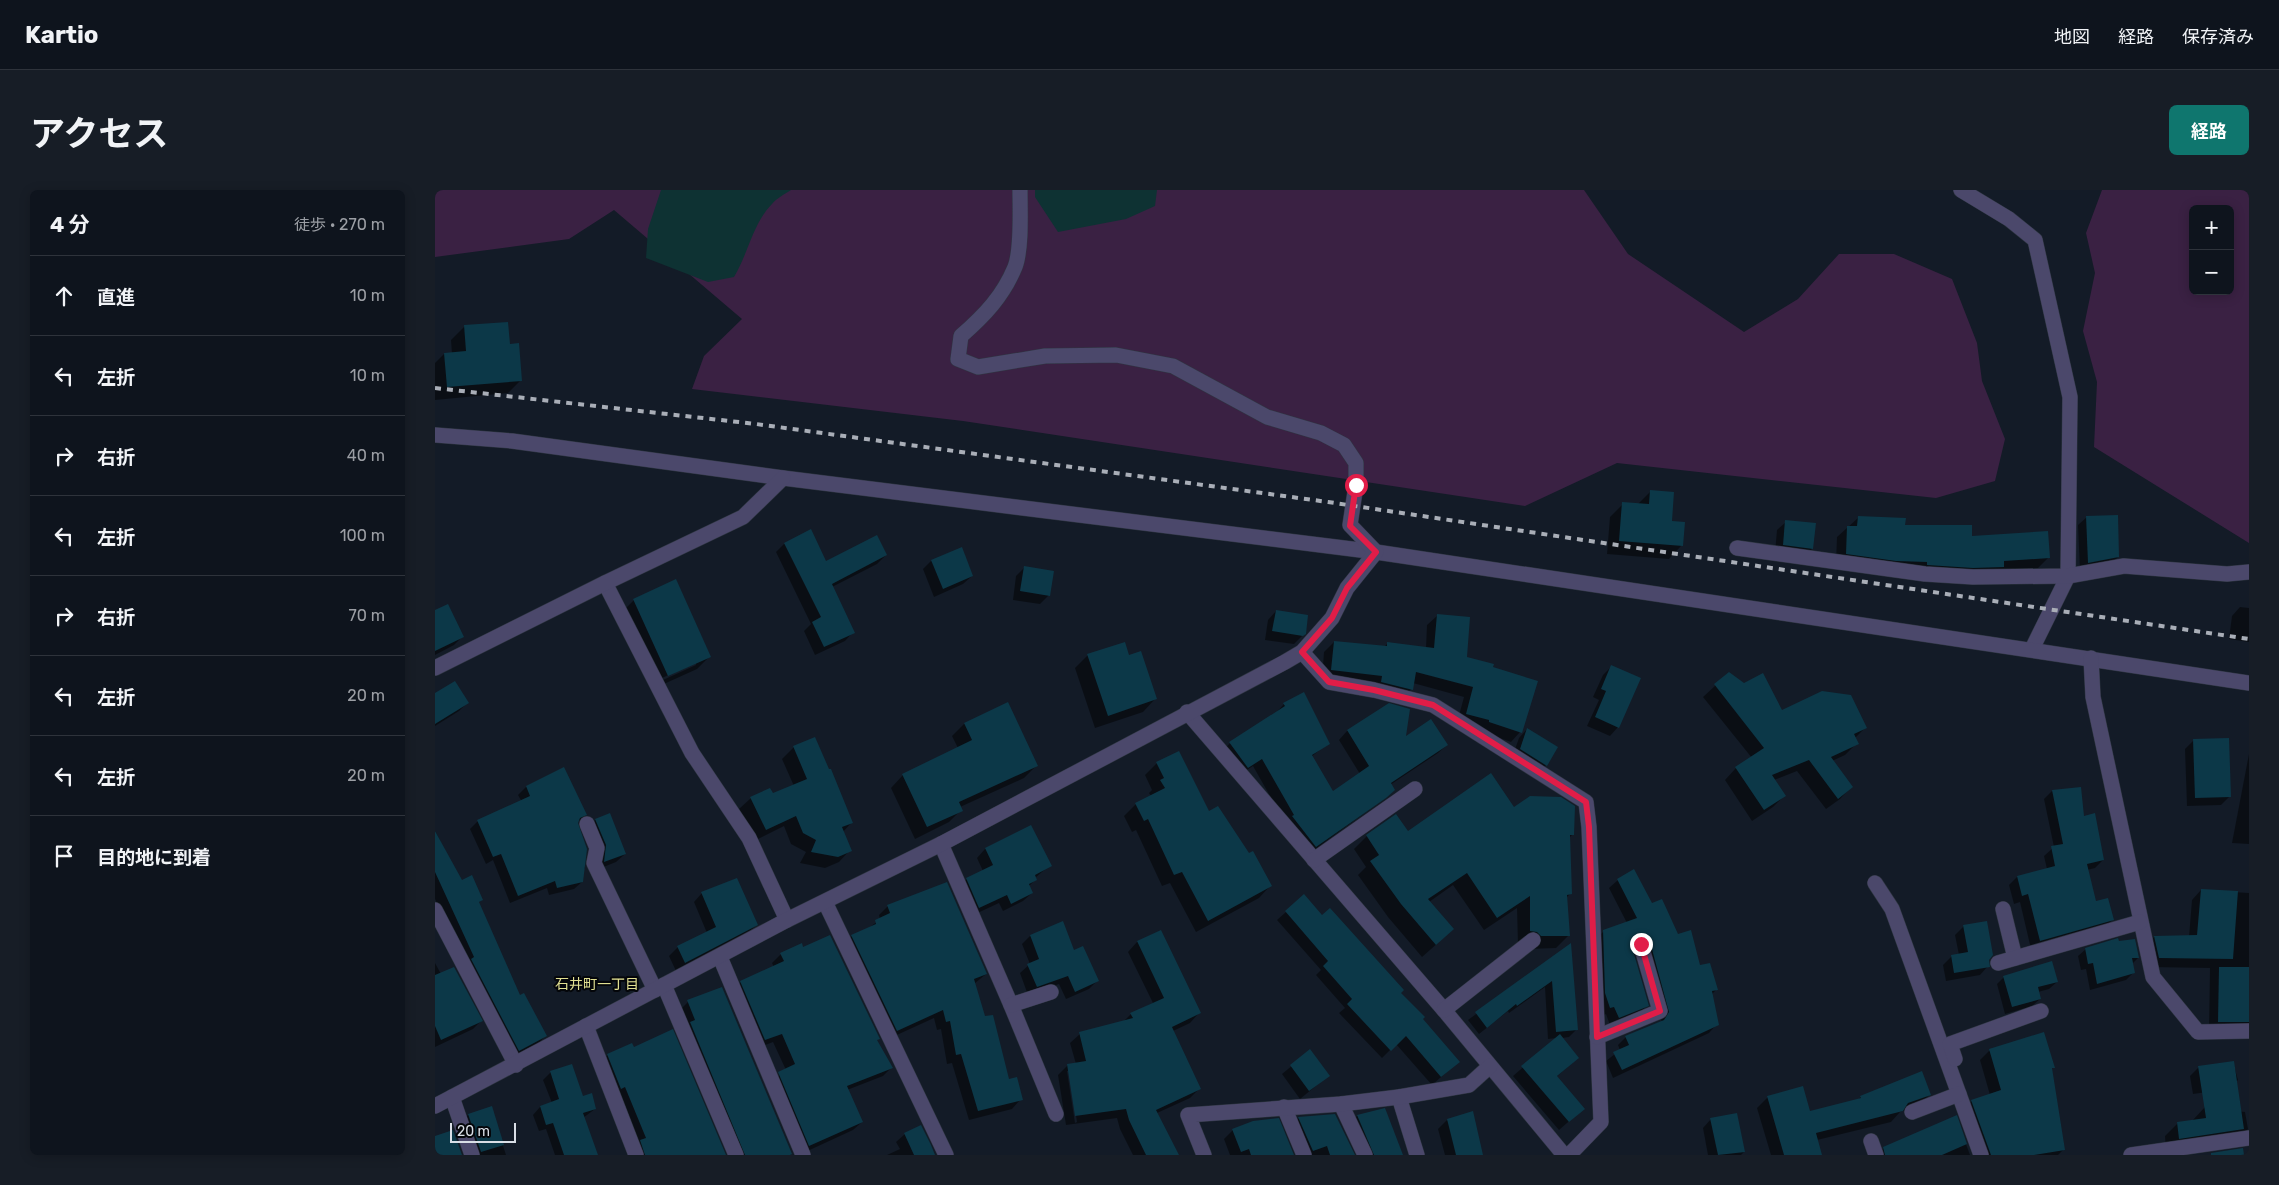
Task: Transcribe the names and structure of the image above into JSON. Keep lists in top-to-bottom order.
{
  "districts": ["石井町一丁目"],
  "scale_bar": "20 m",
  "page": {
    "header": "Kartio",
    "nav": ["地図", "経路", "保存済み"],
    "title": "アクセス",
    "buttons": "経路",
    "heading": ["4 分", "徒歩 · 270 m"],
    "map_buttons": ["+", "−"],
    "list": [
      ["直進", "10 m"],
      ["左折", "10 m"],
      ["右折", "40 m"],
      ["左折", "100 m"],
      ["右折", "70 m"],
      ["左折", "20 m"],
      ["左折", "20 m"],
      "目的地に到着"
    ],
    "scale": "20 m"
  }
}
